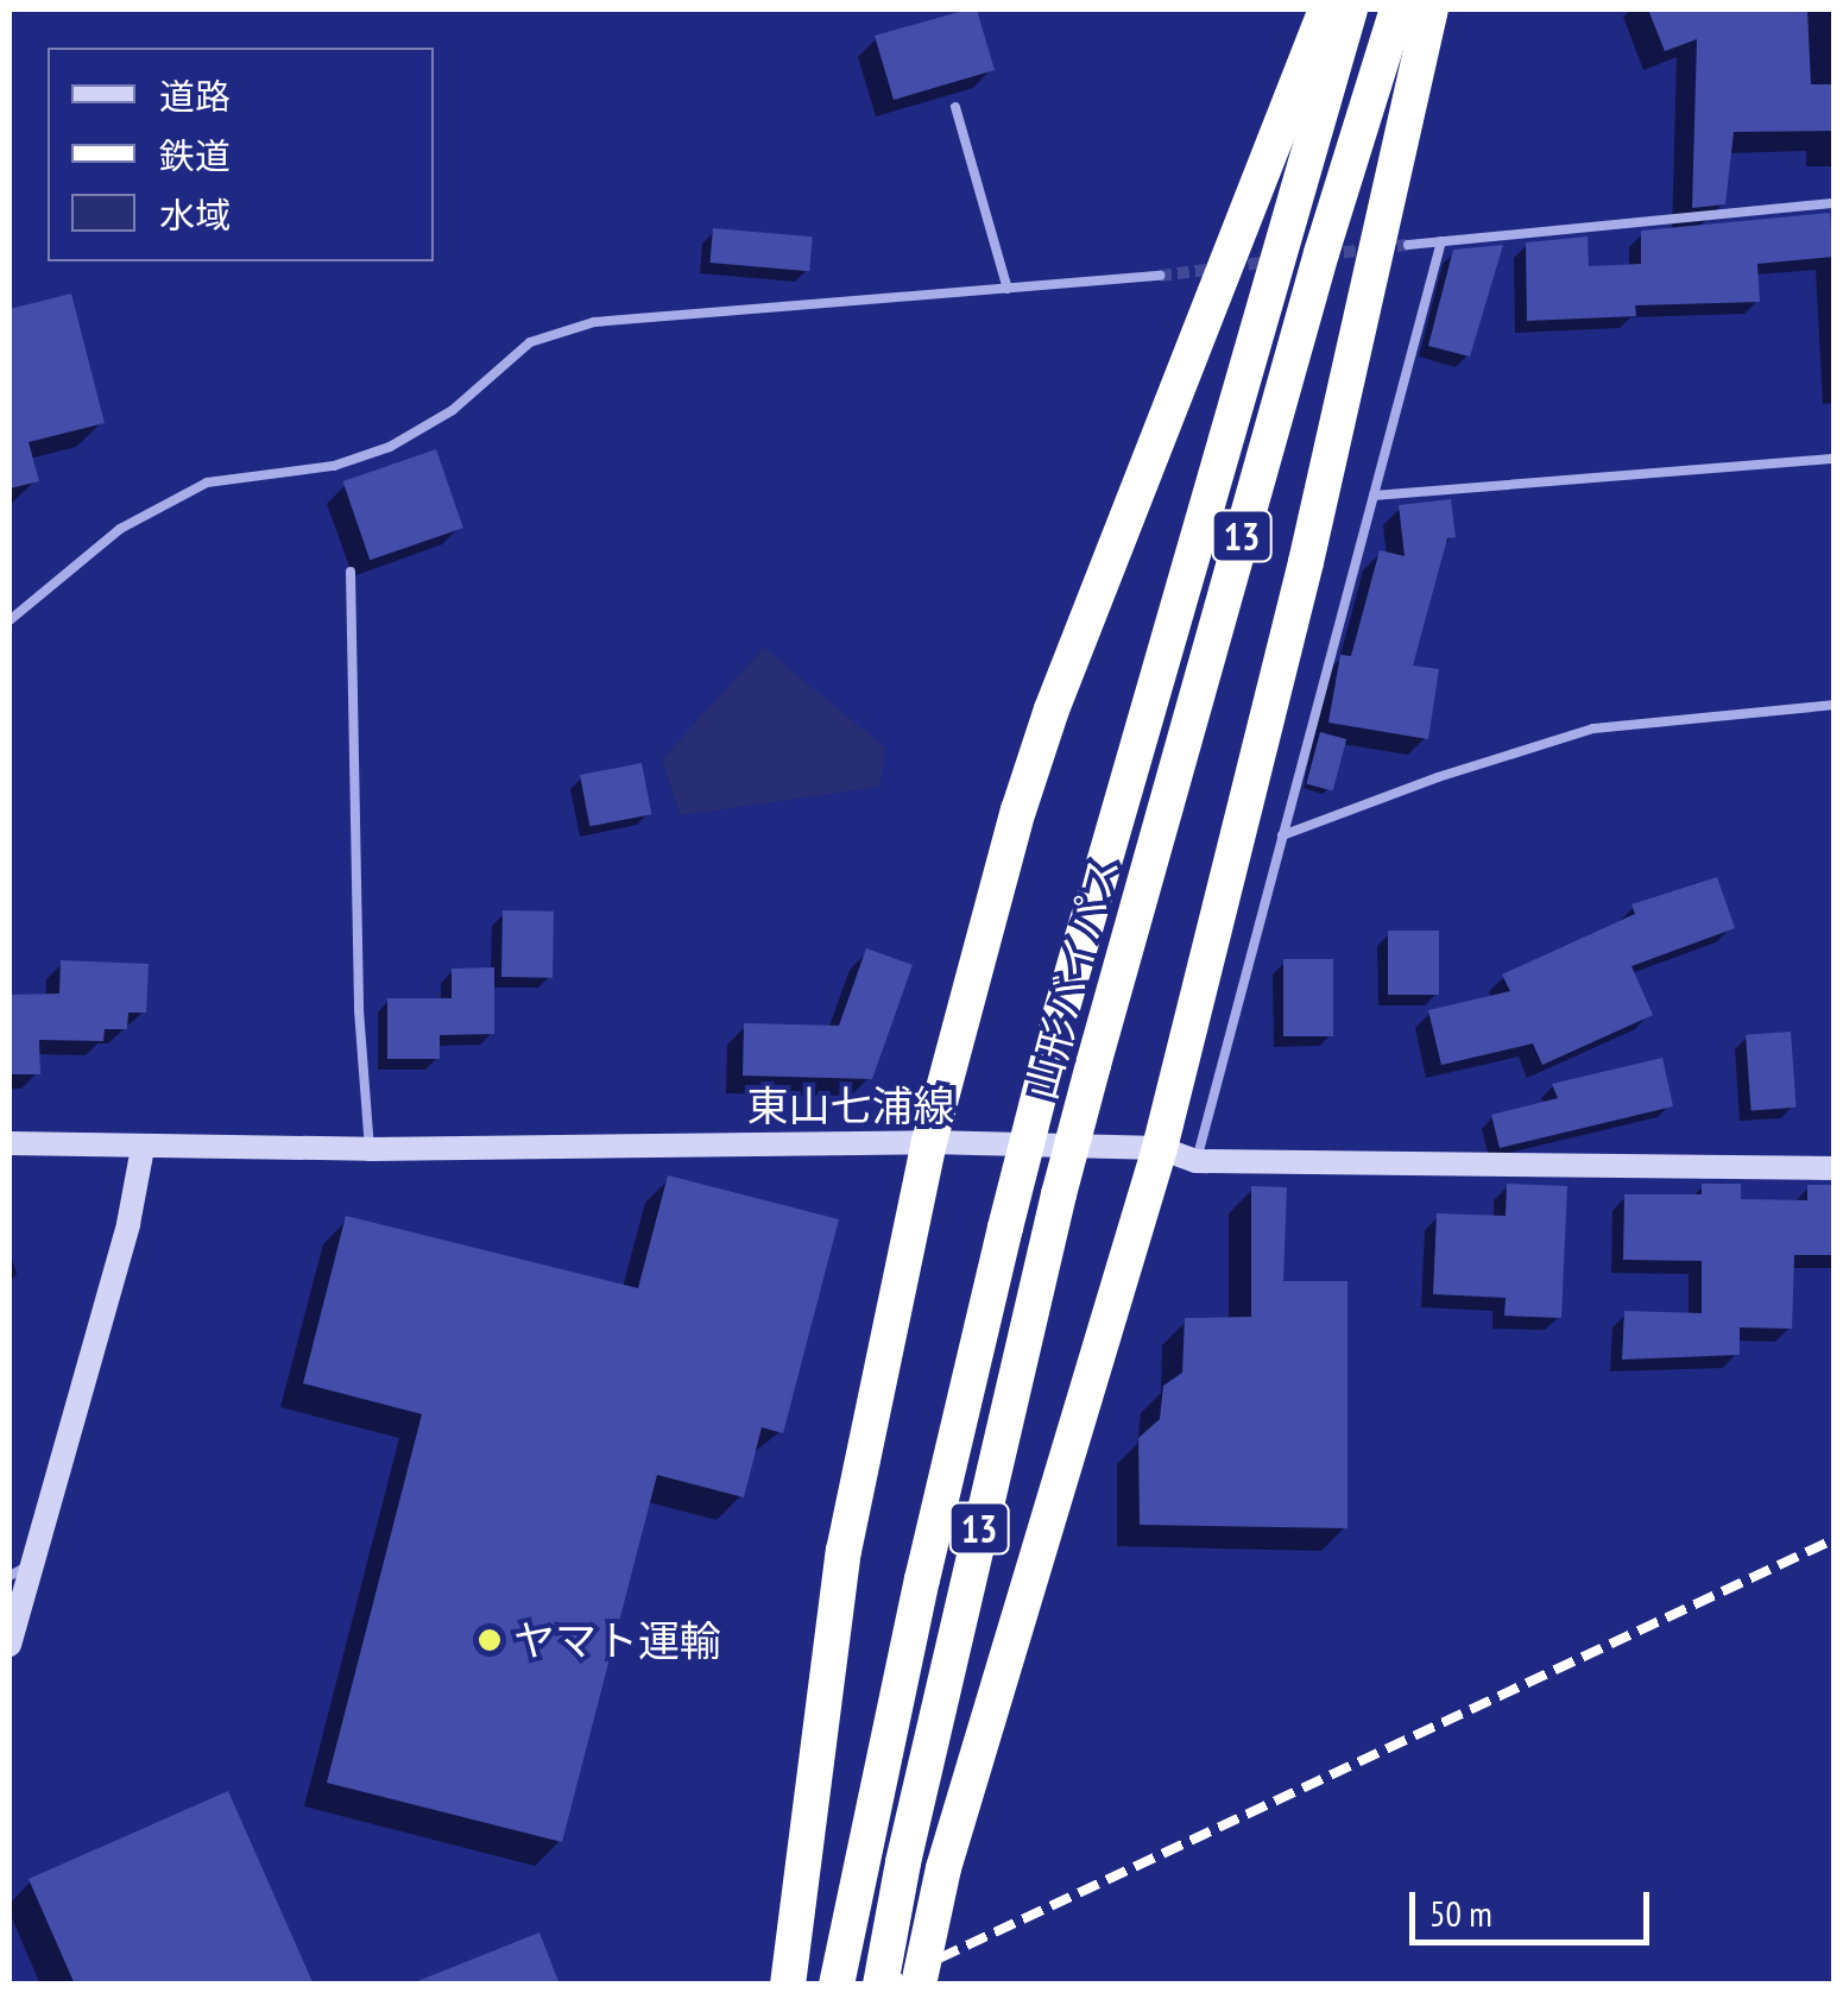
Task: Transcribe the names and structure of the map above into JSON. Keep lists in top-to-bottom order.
{
  "streets": {
    "highway": ["13", "山形バイパス"],
    "main road": ["東山七浦線"]
  },
  "places": ["ヤマト運輸"],
  "legend": ["道路", "鉄道", "水域"],
  "scale_bar": "50 m"
}
